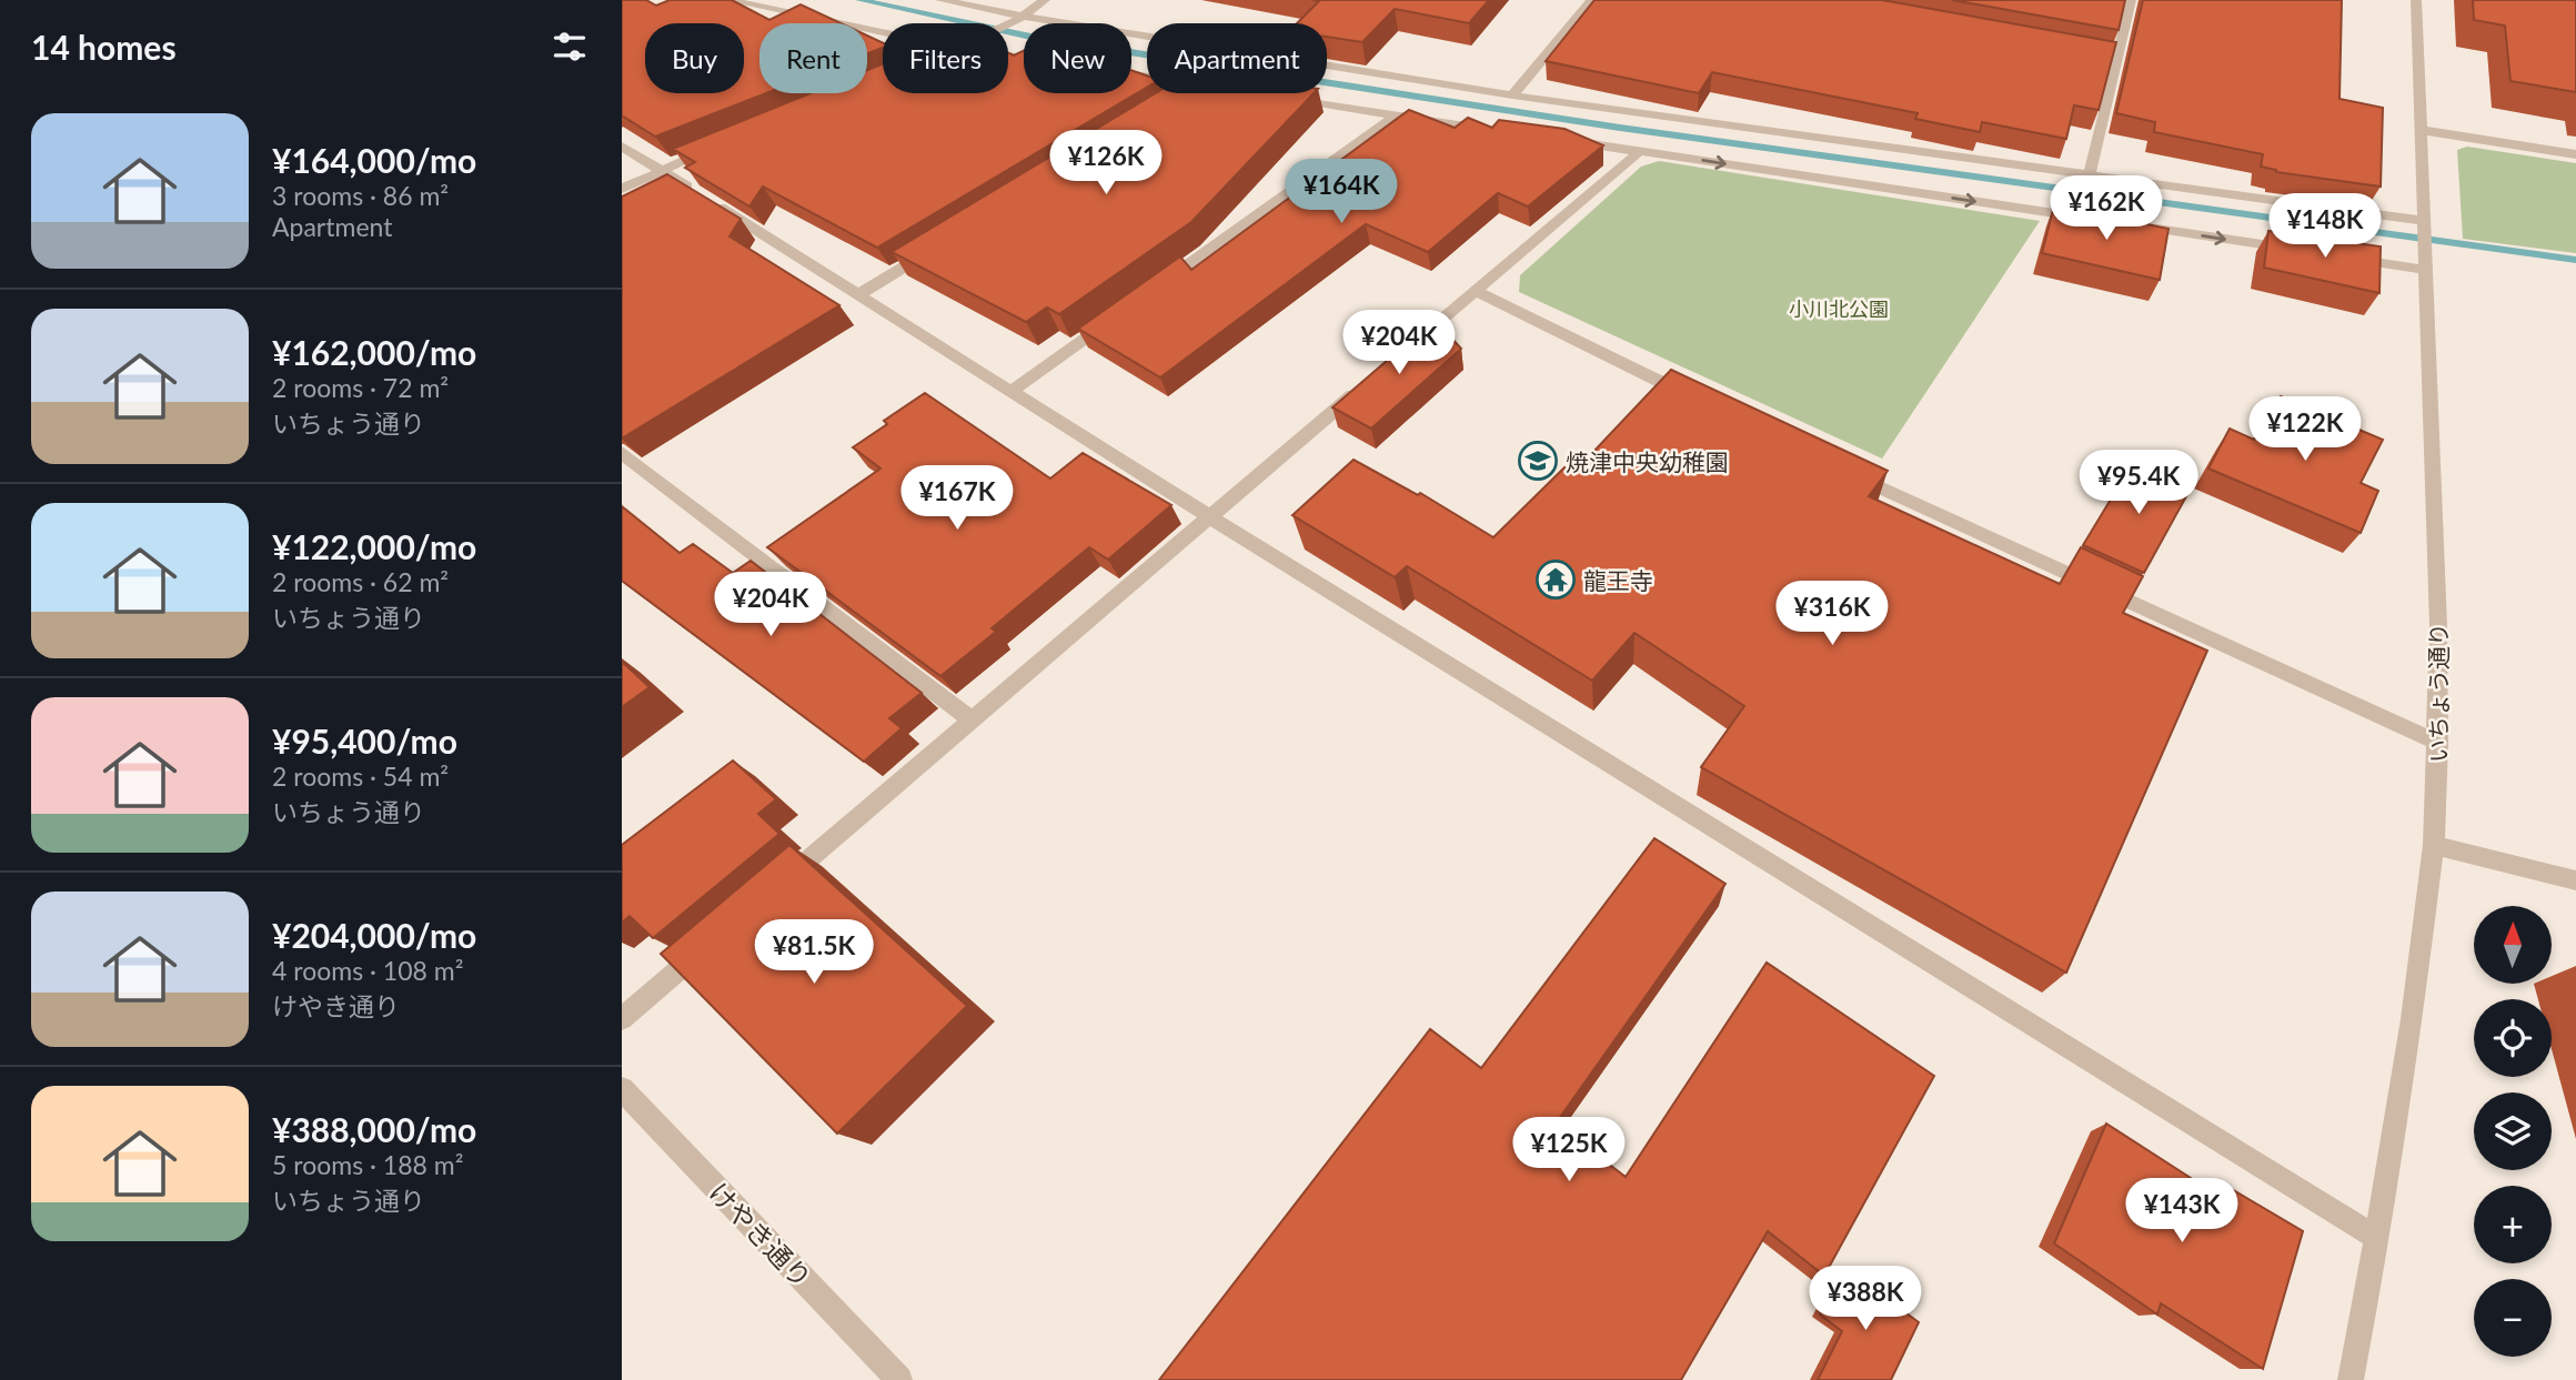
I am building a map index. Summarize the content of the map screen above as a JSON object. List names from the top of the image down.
{
  "streets": {
    "street": ["いちょう通り", "けやき通り"]
  },
  "parks": ["小川北公園"],
  "places": {
    "school or university": ["焼津中央幼稚園"],
    "temple": ["龍王寺"]
  },
  "north": "top",
  "page": {
    "heading": "14 homes",
    "chip": [
      "Buy",
      "Rent",
      "Filters",
      "New",
      "Apartment"
    ],
    "list": [
      {
        "name": "¥164,000/mo",
        "note": "3 rooms · 86 m² · Apartment"
      },
      {
        "name": "¥162,000/mo",
        "note": "2 rooms · 72 m² · いちょう通り"
      },
      {
        "name": "¥122,000/mo",
        "note": "2 rooms · 62 m² · いちょう通り"
      },
      {
        "name": "¥95,400/mo",
        "note": "2 rooms · 54 m² · いちょう通り"
      },
      {
        "name": "¥204,000/mo",
        "note": "4 rooms · 108 m² · けやき通り"
      },
      {
        "name": "¥388,000/mo",
        "note": "5 rooms · 188 m² · いちょう通り"
      }
    ],
    "price": [
      "¥126K",
      "¥164K",
      "¥162K",
      "¥148K",
      "¥204K",
      "¥122K",
      "¥95.4K",
      "¥167K",
      "¥204K",
      "¥316K",
      "¥81.5K",
      "¥125K",
      "¥143K",
      "¥388K"
    ],
    "map_buttons": ["+", "−"]
  }
}
